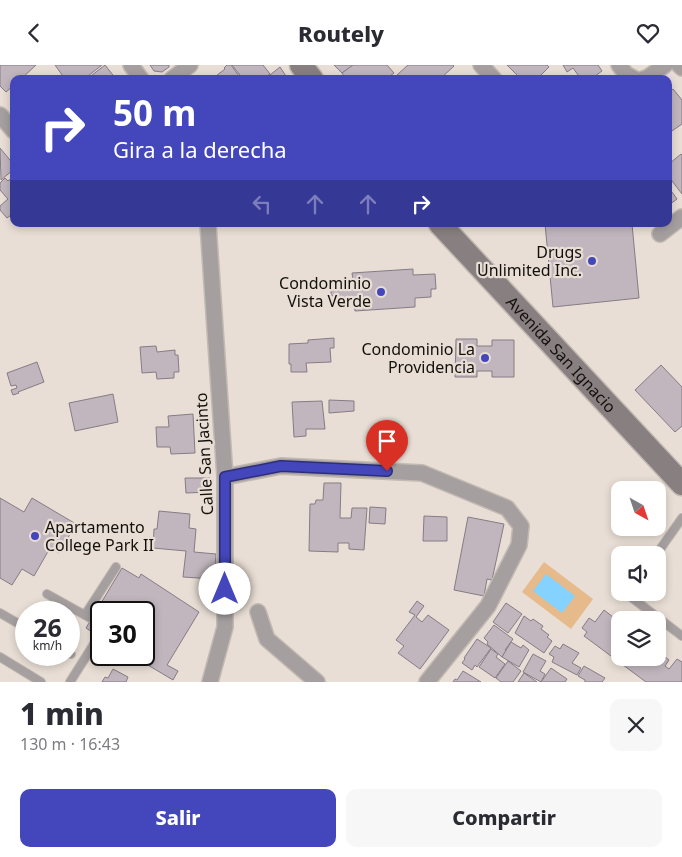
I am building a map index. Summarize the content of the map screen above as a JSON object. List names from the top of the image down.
{
  "streets": {
    "street": ["Avenida San Ignacio", "Calle San Jacinto"]
  },
  "places": [
    "Drugs Unlimited Inc.",
    "Condominio Vista Verde",
    "Condominio La Providencia",
    "Apartamento College Park II"
  ],
  "north": "bottom right",
  "page": {
    "header": "Routely",
    "turn": ["50 m", "Gira a la derecha"],
    "speed": "26 km/h",
    "limit": "30",
    "heading": ["1 min", "130 m · 16:43"],
    "buttons": ["Salir", "Compartir"]
  }
}
